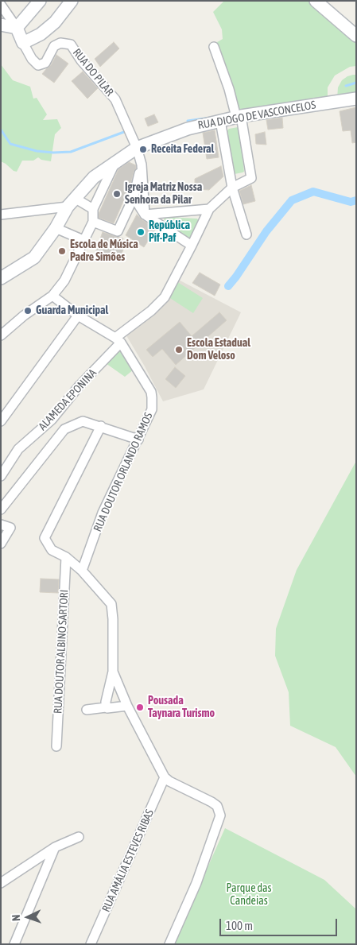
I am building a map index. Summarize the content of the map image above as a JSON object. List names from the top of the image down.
{
  "streets": {
    "street": [
      "RUA DO PILAR",
      "RUA DIOGO DE VASCONCELOS",
      "ALAMEDA EPONINA",
      "RUA DOUTOR ORLANDO RAMOS",
      "RUA DOUTOR ALBINO SARTORI",
      "RUA AMÁLIA ESTEVES RIBAS"
    ]
  },
  "crossings": [
    ["RUA DO PILAR", "RUA DIOGO DE VASCONCELOS"],
    ["ALAMEDA EPONINA", "RUA DOUTOR ORLANDO RAMOS"]
  ],
  "parks": ["Parque das Candeias"],
  "places": [
    "Receita Federal",
    "Igreja Matriz Nossa Senhora da Pilar",
    "República Pif-Paf",
    "Escola de Música Padre Simões",
    "Guarda Municipal",
    "Escola Estadual Dom Veloso",
    "Pousada Taynara Turismo"
  ],
  "scale_bar": "100 m",
  "north": "left"
}
